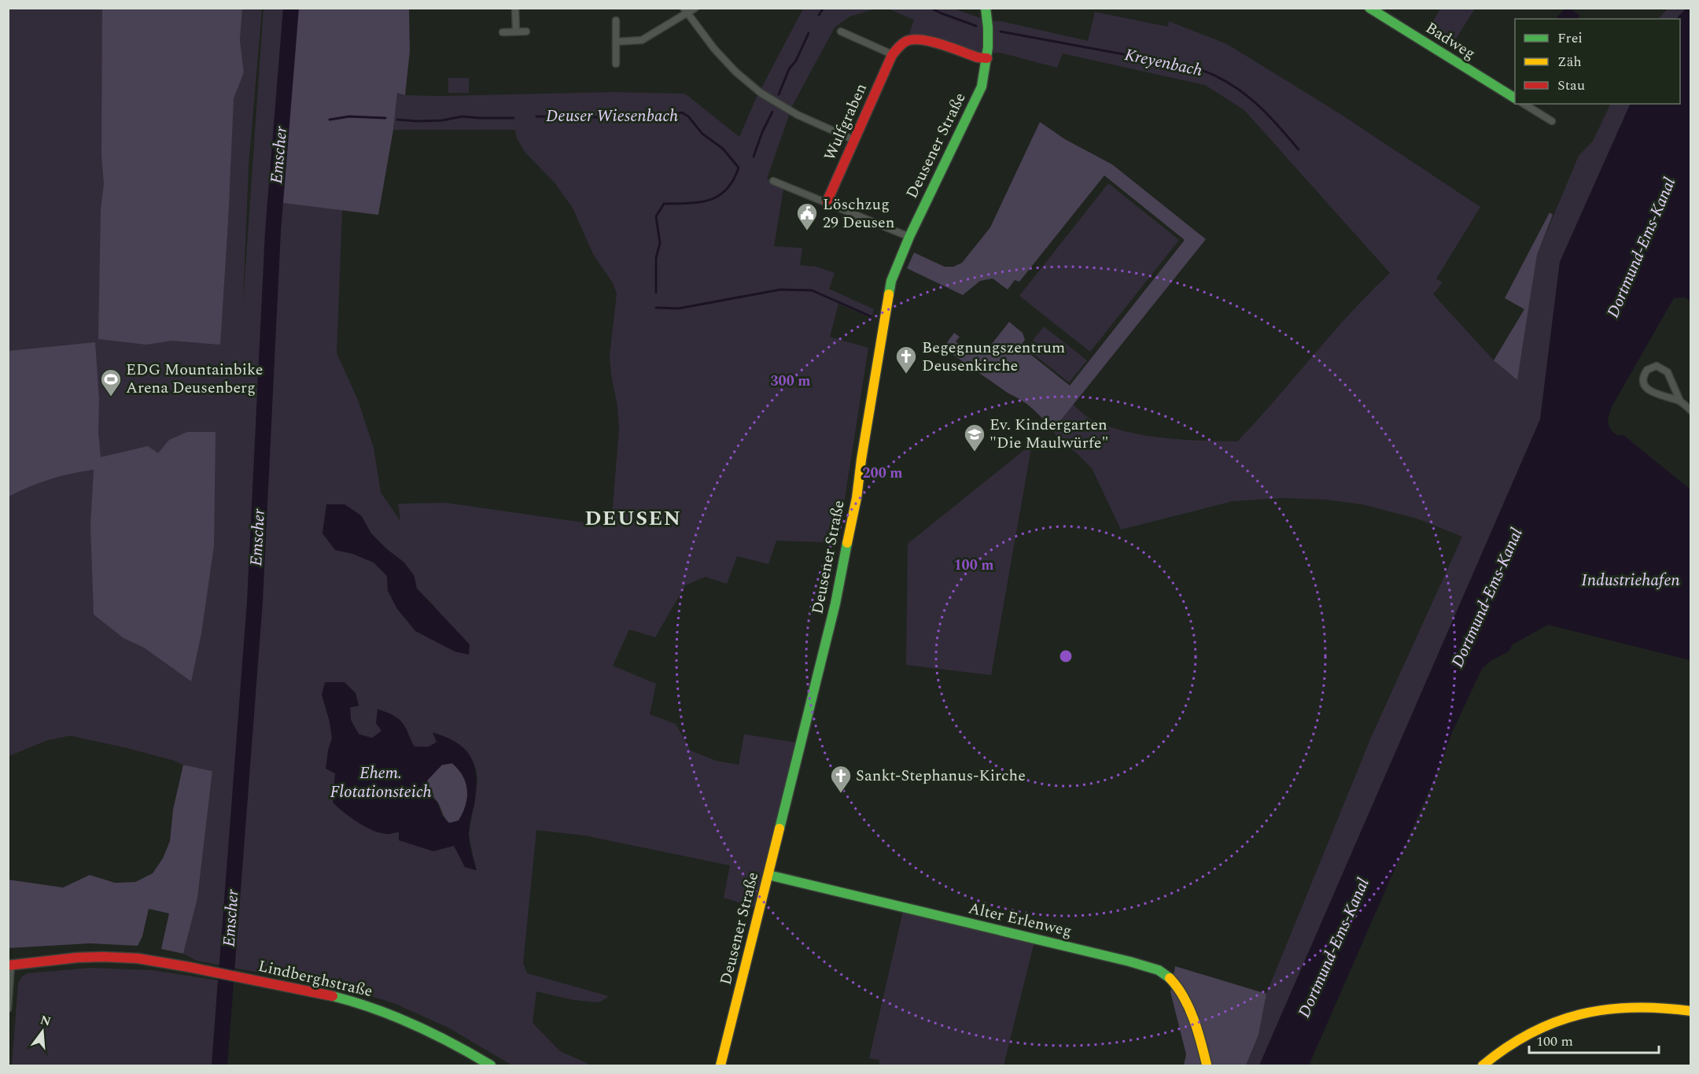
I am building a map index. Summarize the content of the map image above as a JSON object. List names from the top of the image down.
{
  "streets": {
    "street": [
      "Badweg",
      "Wulfgraben",
      "Deusener Straße",
      "Alter Erlenweg",
      "Lindberghstraße"
    ]
  },
  "crossings": [
    ["Wulfgraben", "Deusener Straße"],
    ["Deusener Straße", "Alter Erlenweg"]
  ],
  "districts": ["DEUSEN"],
  "water": [
    "Kreyenbach",
    "Deuser Wiesenbach",
    "Emscher",
    "Dortmund-Ems-Kanal",
    "Industriehafen",
    "Ehem. Flotationsteich"
  ],
  "places": {
    "public building": ["Löschzug 29 Deusen"],
    "church": ["Begegnungszentrum Deusenkirche", "Sankt-Stephanus-Kirche"],
    "sports": ["EDG Mountainbike Arena Deusenberg"],
    "school or university": ["Ev. Kindergarten \"Die Maulwürfe\""]
  },
  "legend": ["Frei", "Zäh", "Stau"],
  "scale_bar": "100 m",
  "north": "top",
  "rings": ["300 m", "200 m", "100 m"]
}
